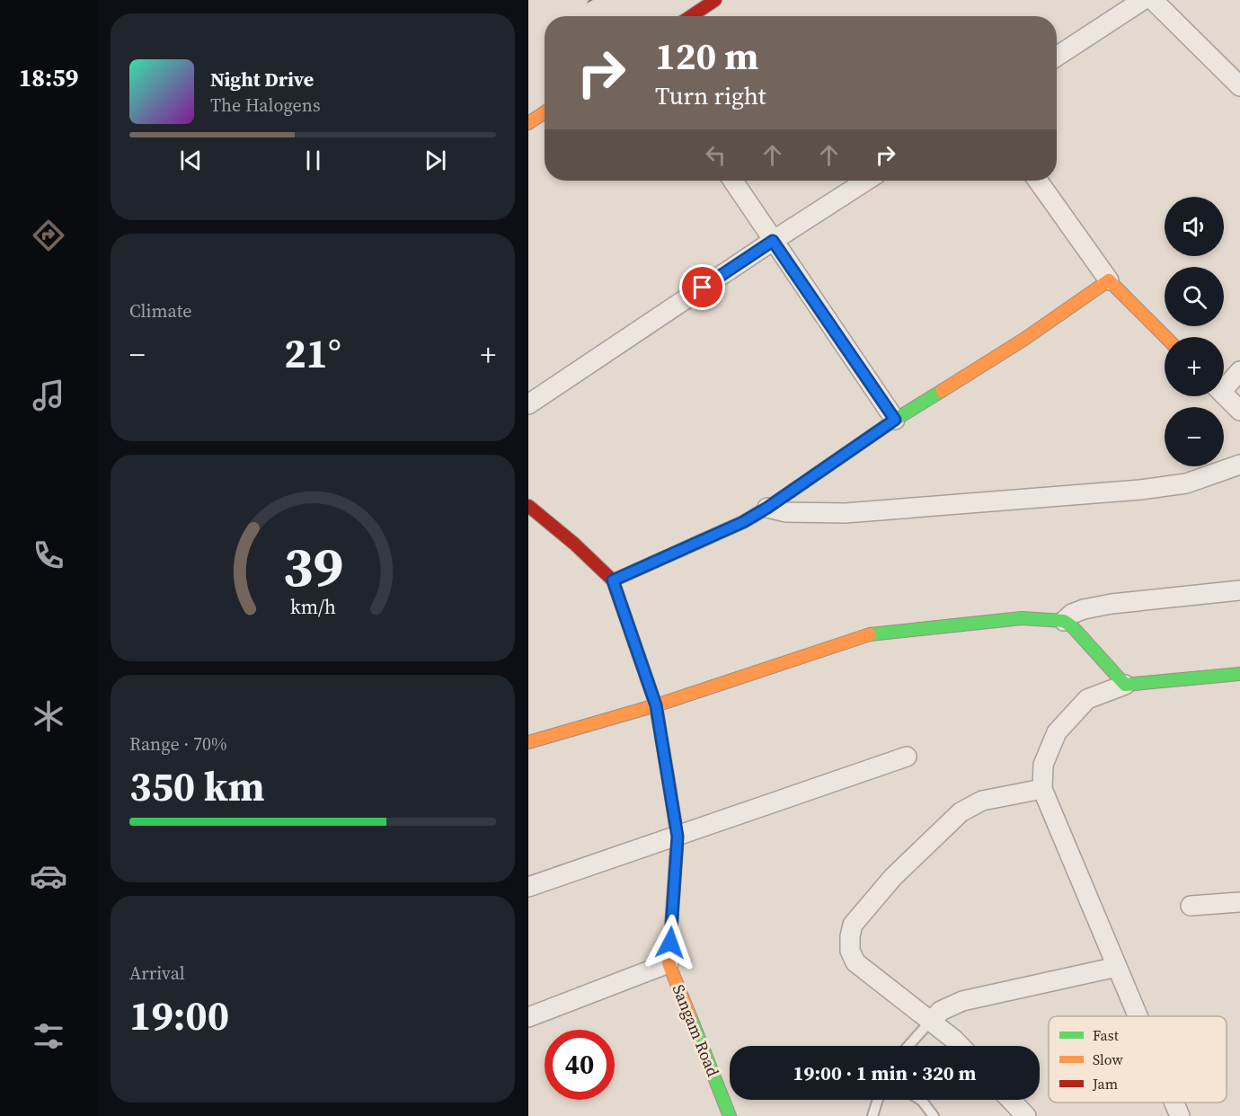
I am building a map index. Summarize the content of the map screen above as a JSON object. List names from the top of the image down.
{
  "streets": {
    "street": ["Sangam Road"]
  },
  "legend": ["Fast", "Slow", "Jam"],
  "page": {
    "tabs": "18:59",
    "turn": ["120 m", "Turn right"],
    "song": ["Night Drive", "The Halogens"],
    "map_buttons": ["+", "−"],
    "tile": [
      "Climate",
      ["Range · 70%", "350 km"],
      ["Arrival", "19:00"]
    ],
    "heat": ["−", "21°", "+"],
    "limit": "40",
    "trip": "19:00 · 1 min · 320 m",
    "gauge": ["39", "km/h"]
  }
}
